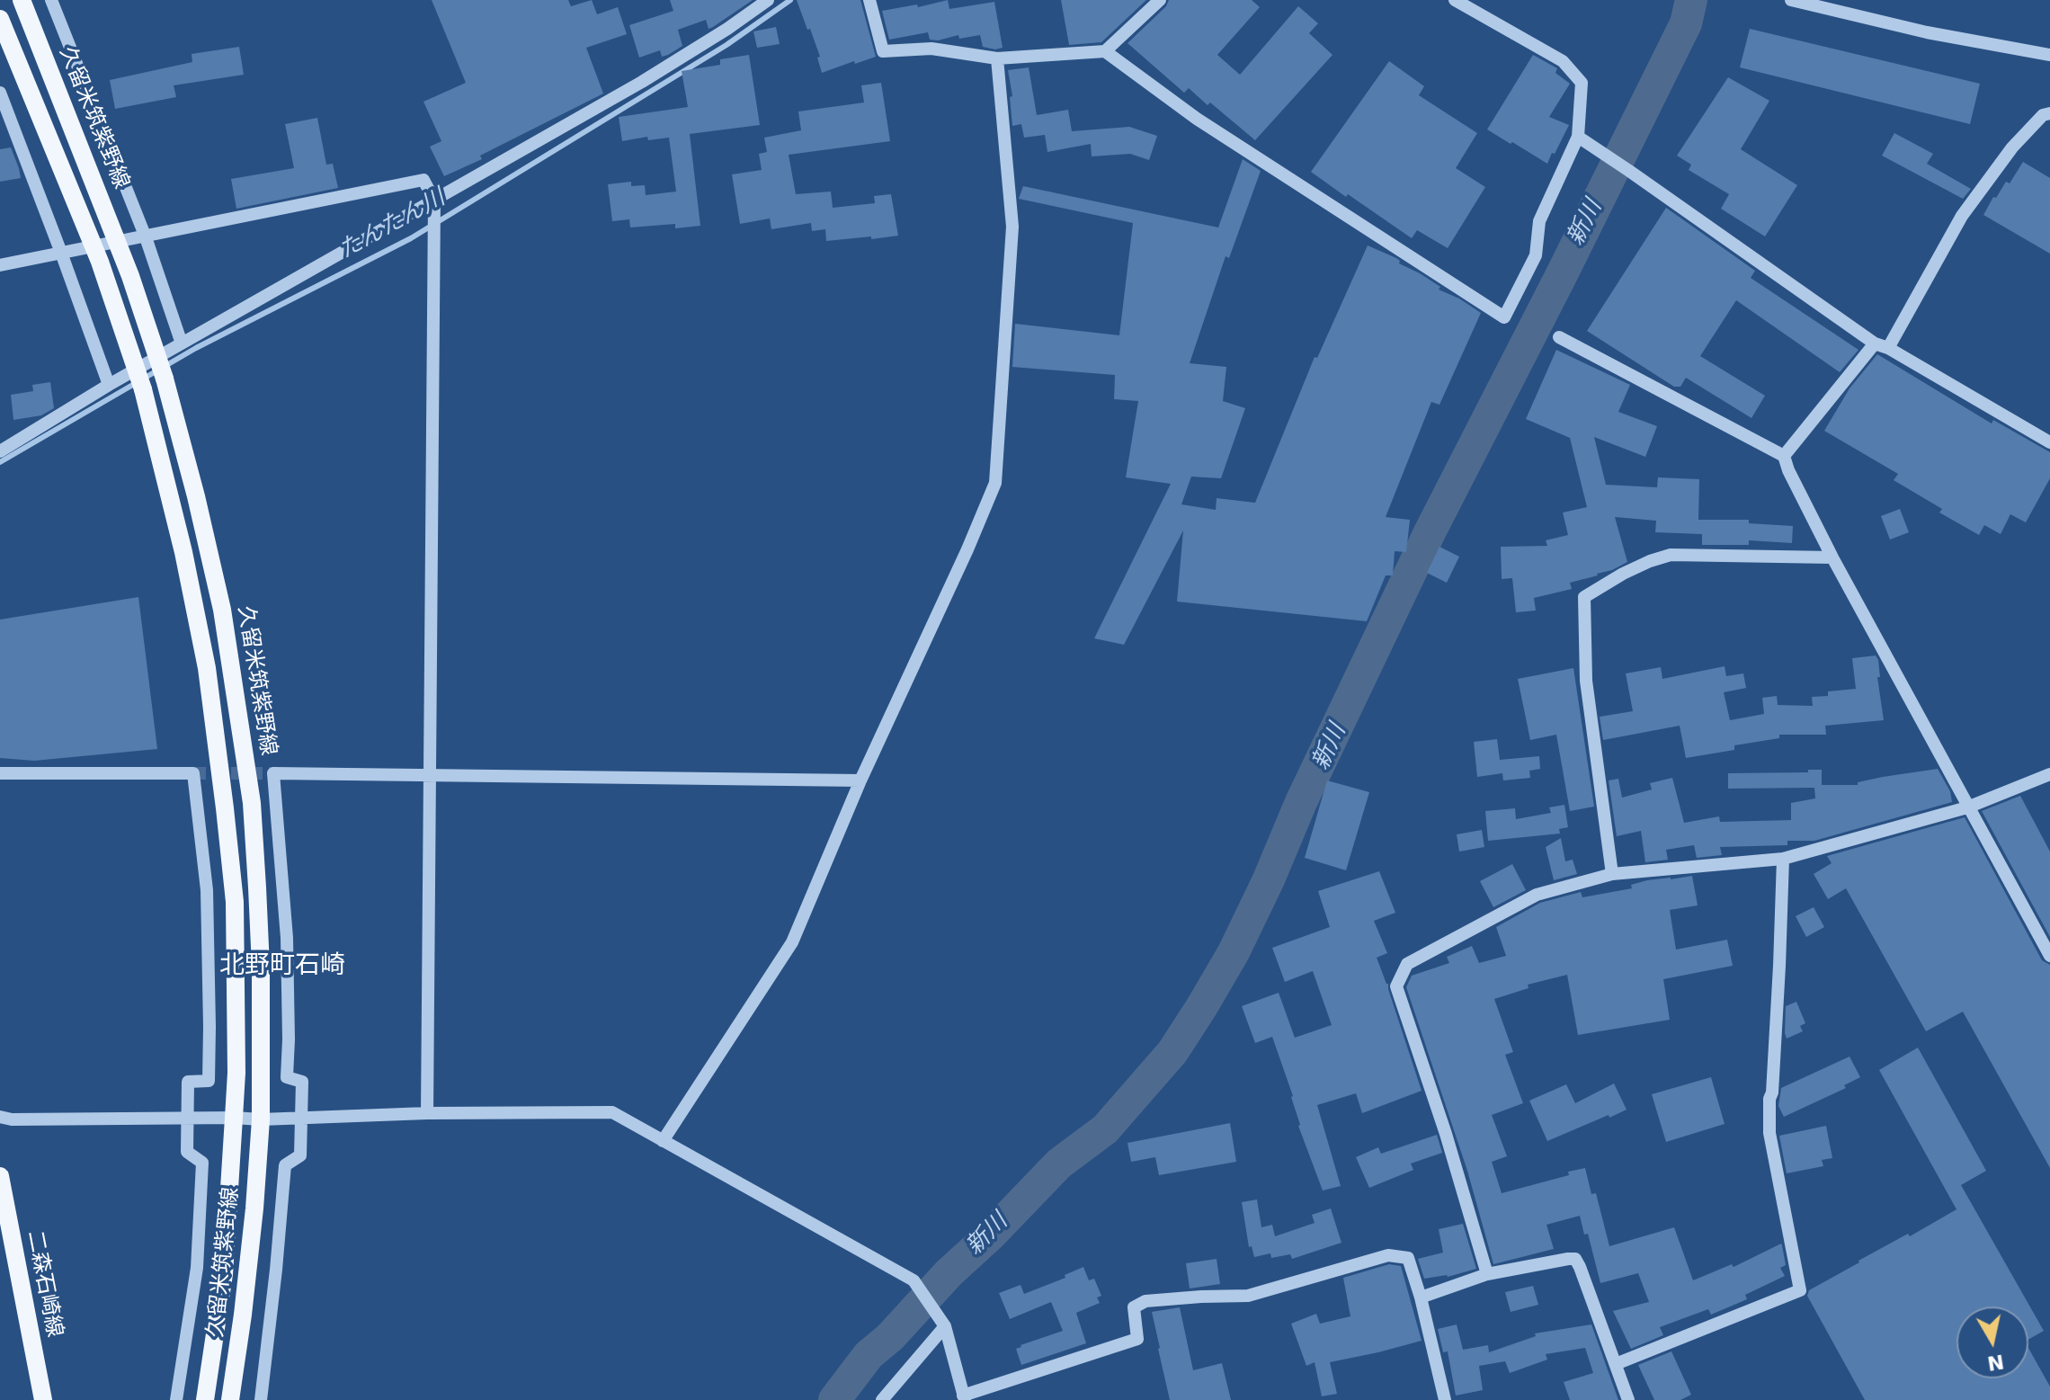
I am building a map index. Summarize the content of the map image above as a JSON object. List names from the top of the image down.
{
  "streets": {
    "main road": ["久留米筑紫野線", "二森石崎線"]
  },
  "districts": ["北野町石崎"],
  "water": ["新川", "たんたん川"],
  "north": "bottom"
}
